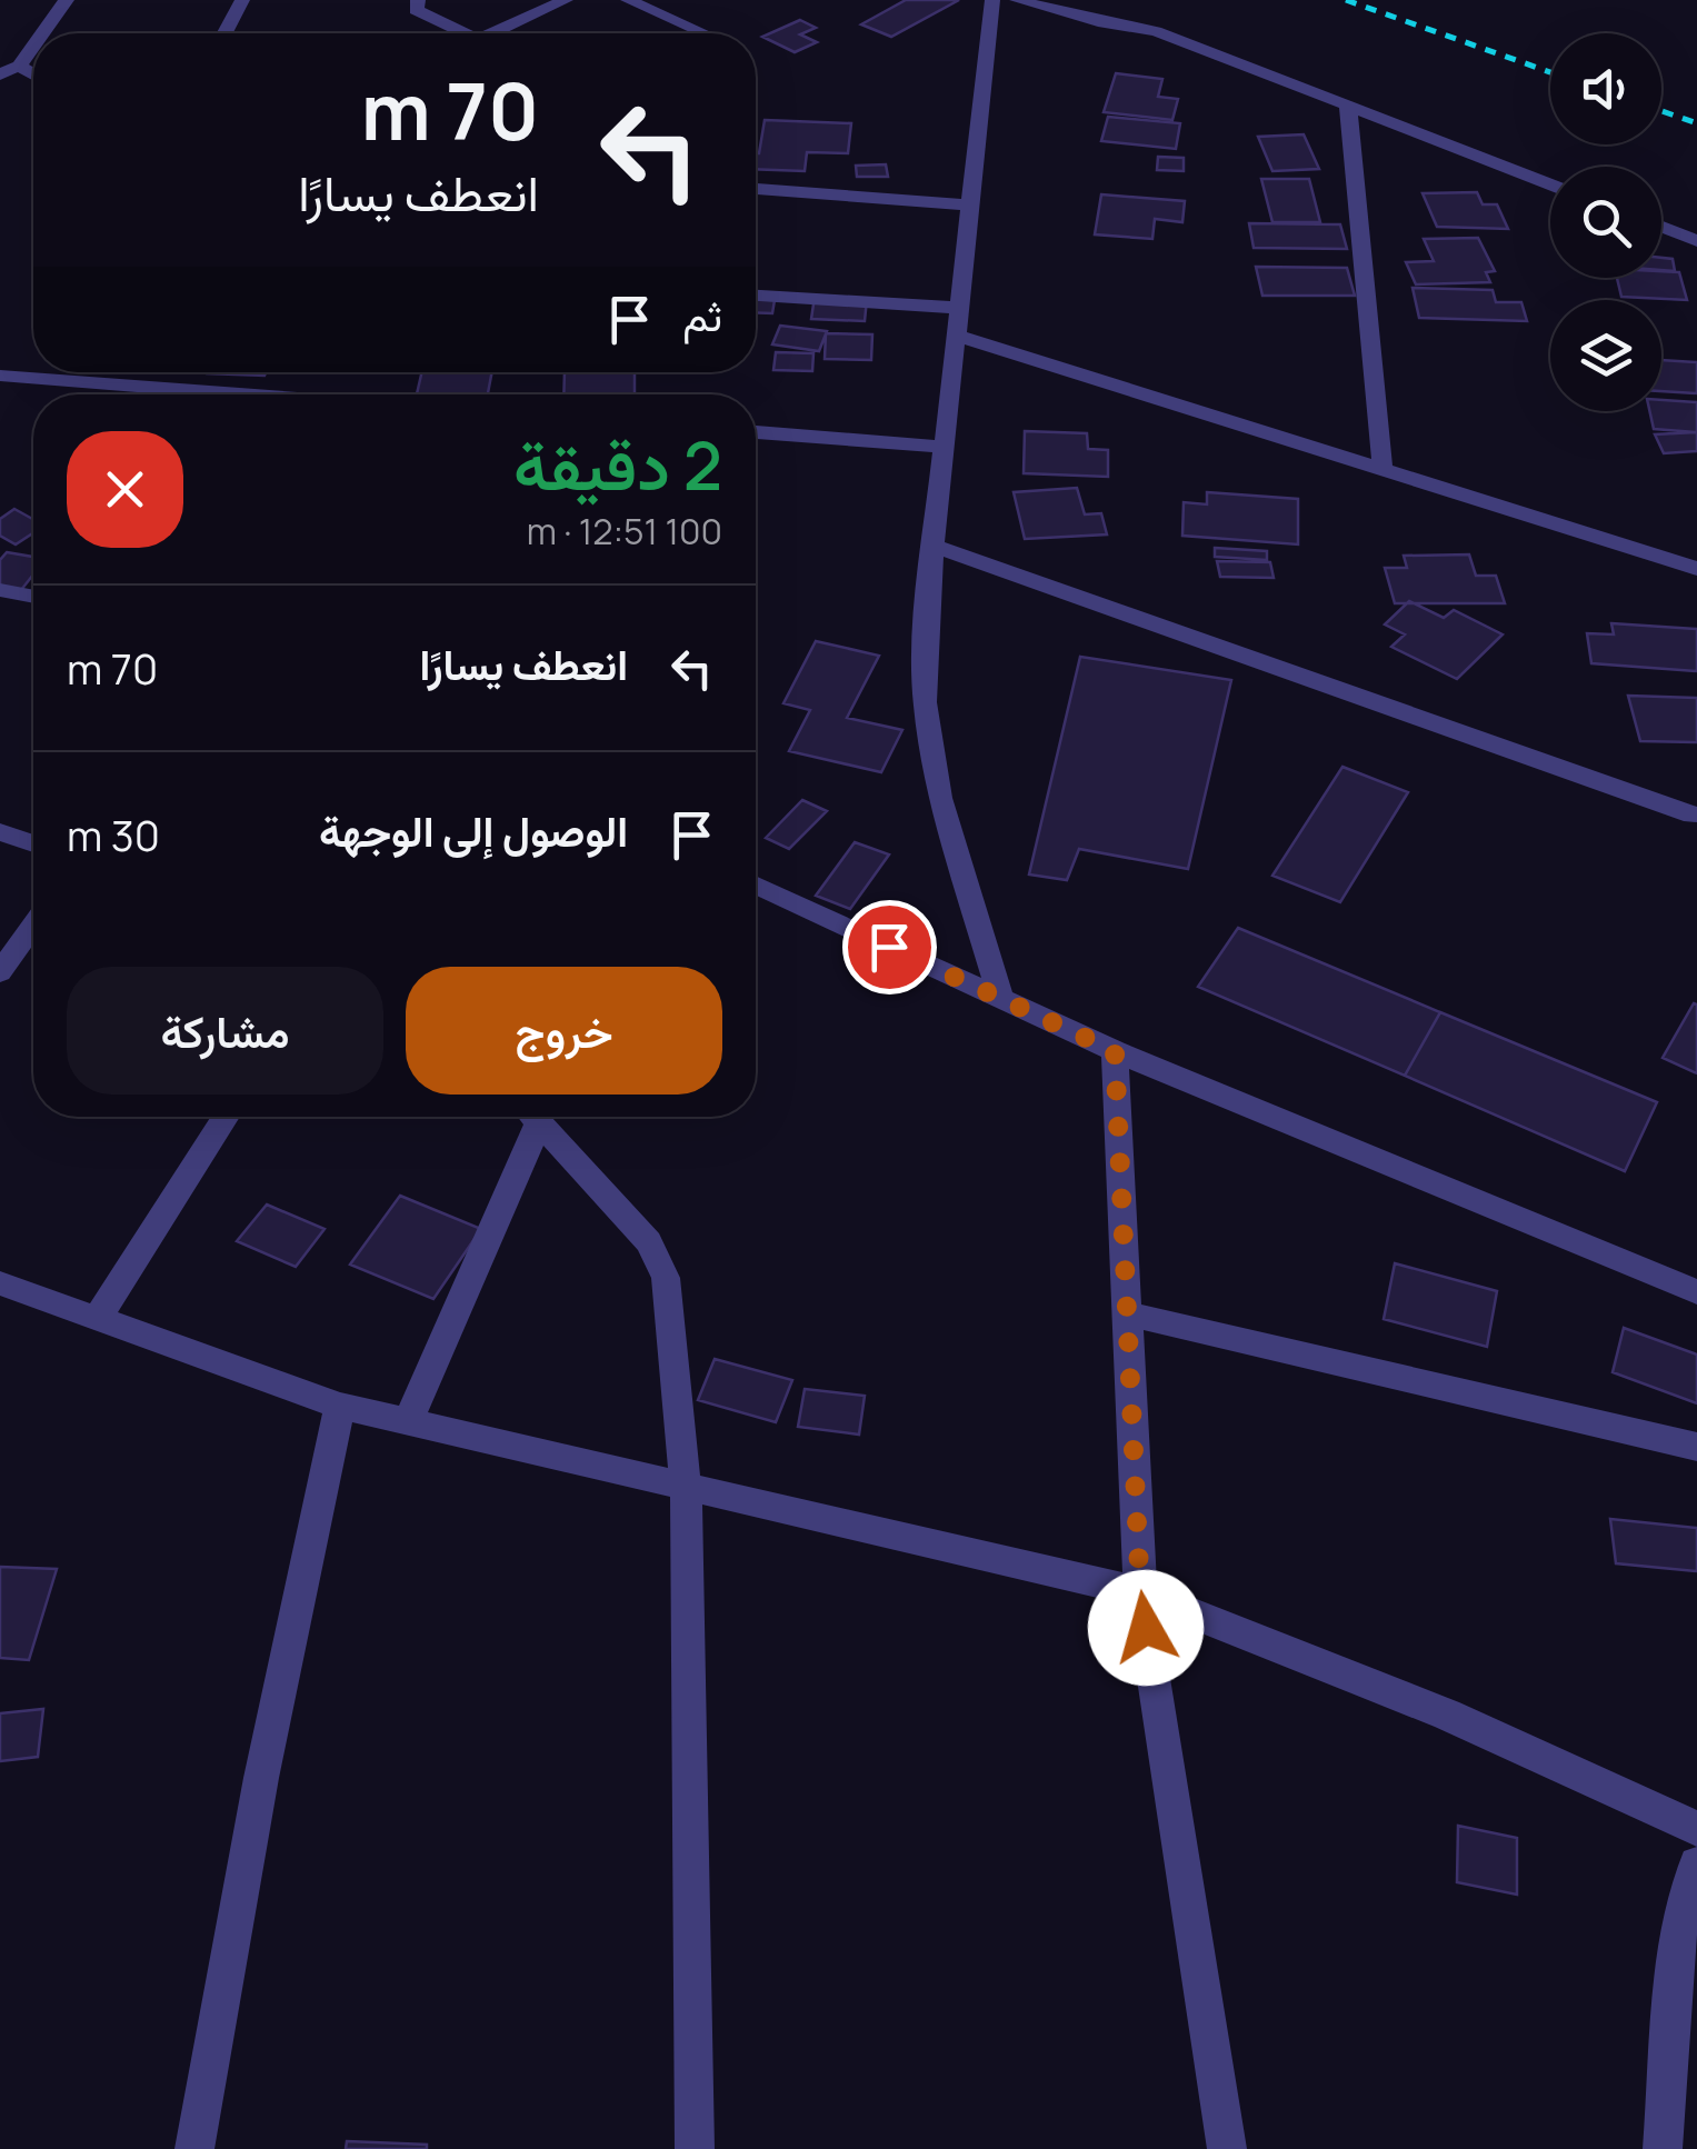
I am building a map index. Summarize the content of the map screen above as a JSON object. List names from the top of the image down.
{
  "page": {
    "turn": ["70 m", "انعطف يسارًا"],
    "then": "ثم",
    "heading": ["2 دقيقة", "100 m · 12:51"],
    "list": [
      {
        "name": "انعطف يسارًا",
        "value": "70 m"
      },
      {
        "name": "الوصول إلى الوجهة",
        "value": "30 m"
      }
    ],
    "buttons": ["خروج", "مشاركة"]
  }
}
